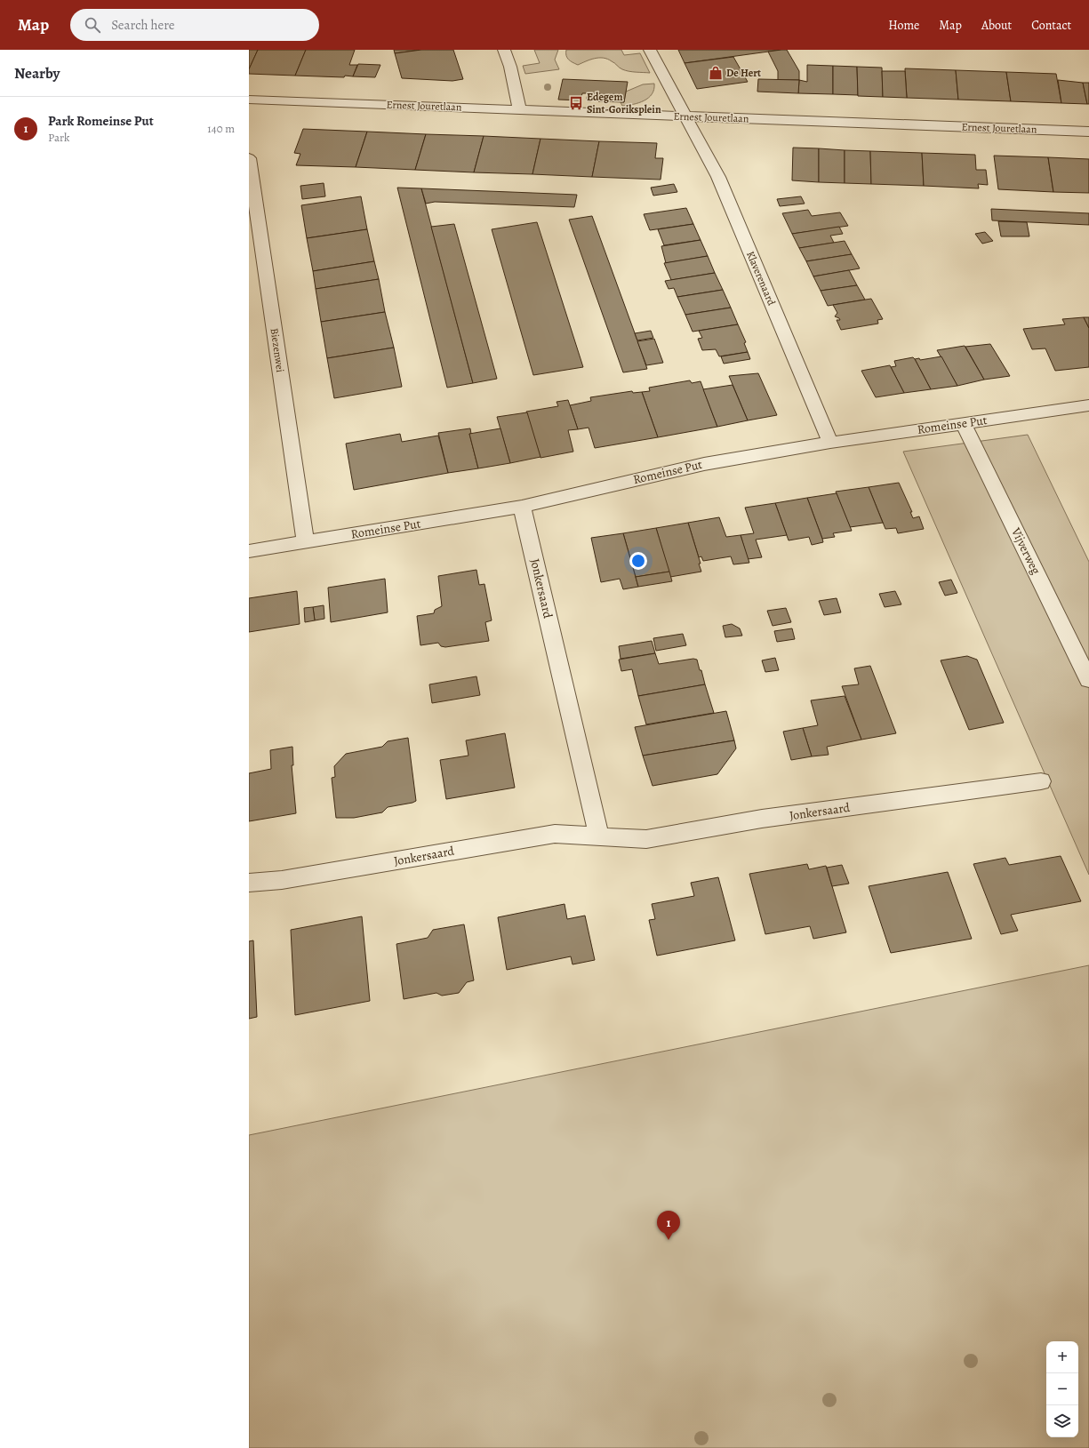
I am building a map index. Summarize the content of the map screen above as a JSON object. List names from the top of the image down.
{
  "streets": {
    "street": [
      "Ernest Jouretlaan",
      "Klaverenaard",
      "Biezenwei",
      "Romeinse Put",
      "Vijverweg",
      "Jonkersaard"
    ]
  },
  "crossings": [
    ["Ernest Jouretlaan", "Klaverenaard"],
    ["Klaverenaard", "Romeinse Put"],
    ["Biezenwei", "Romeinse Put"],
    ["Romeinse Put", "Vijverweg"],
    ["Romeinse Put", "Jonkersaard"]
  ],
  "places": {
    "shop": ["De Hert"],
    "bus stop": ["Edegem Sint-Goriksplein"]
  },
  "page": {
    "header": "Map",
    "search": "Search here",
    "nav": [
      "Home",
      "Map",
      "About",
      "Contact"
    ],
    "heading": "Nearby",
    "list": [
      {
        "mark": "1",
        "name": "Park Romeinse Put",
        "note": "Park",
        "value": "140 m"
      }
    ],
    "pins": "1",
    "map_buttons": ["+", "−"]
  }
}
